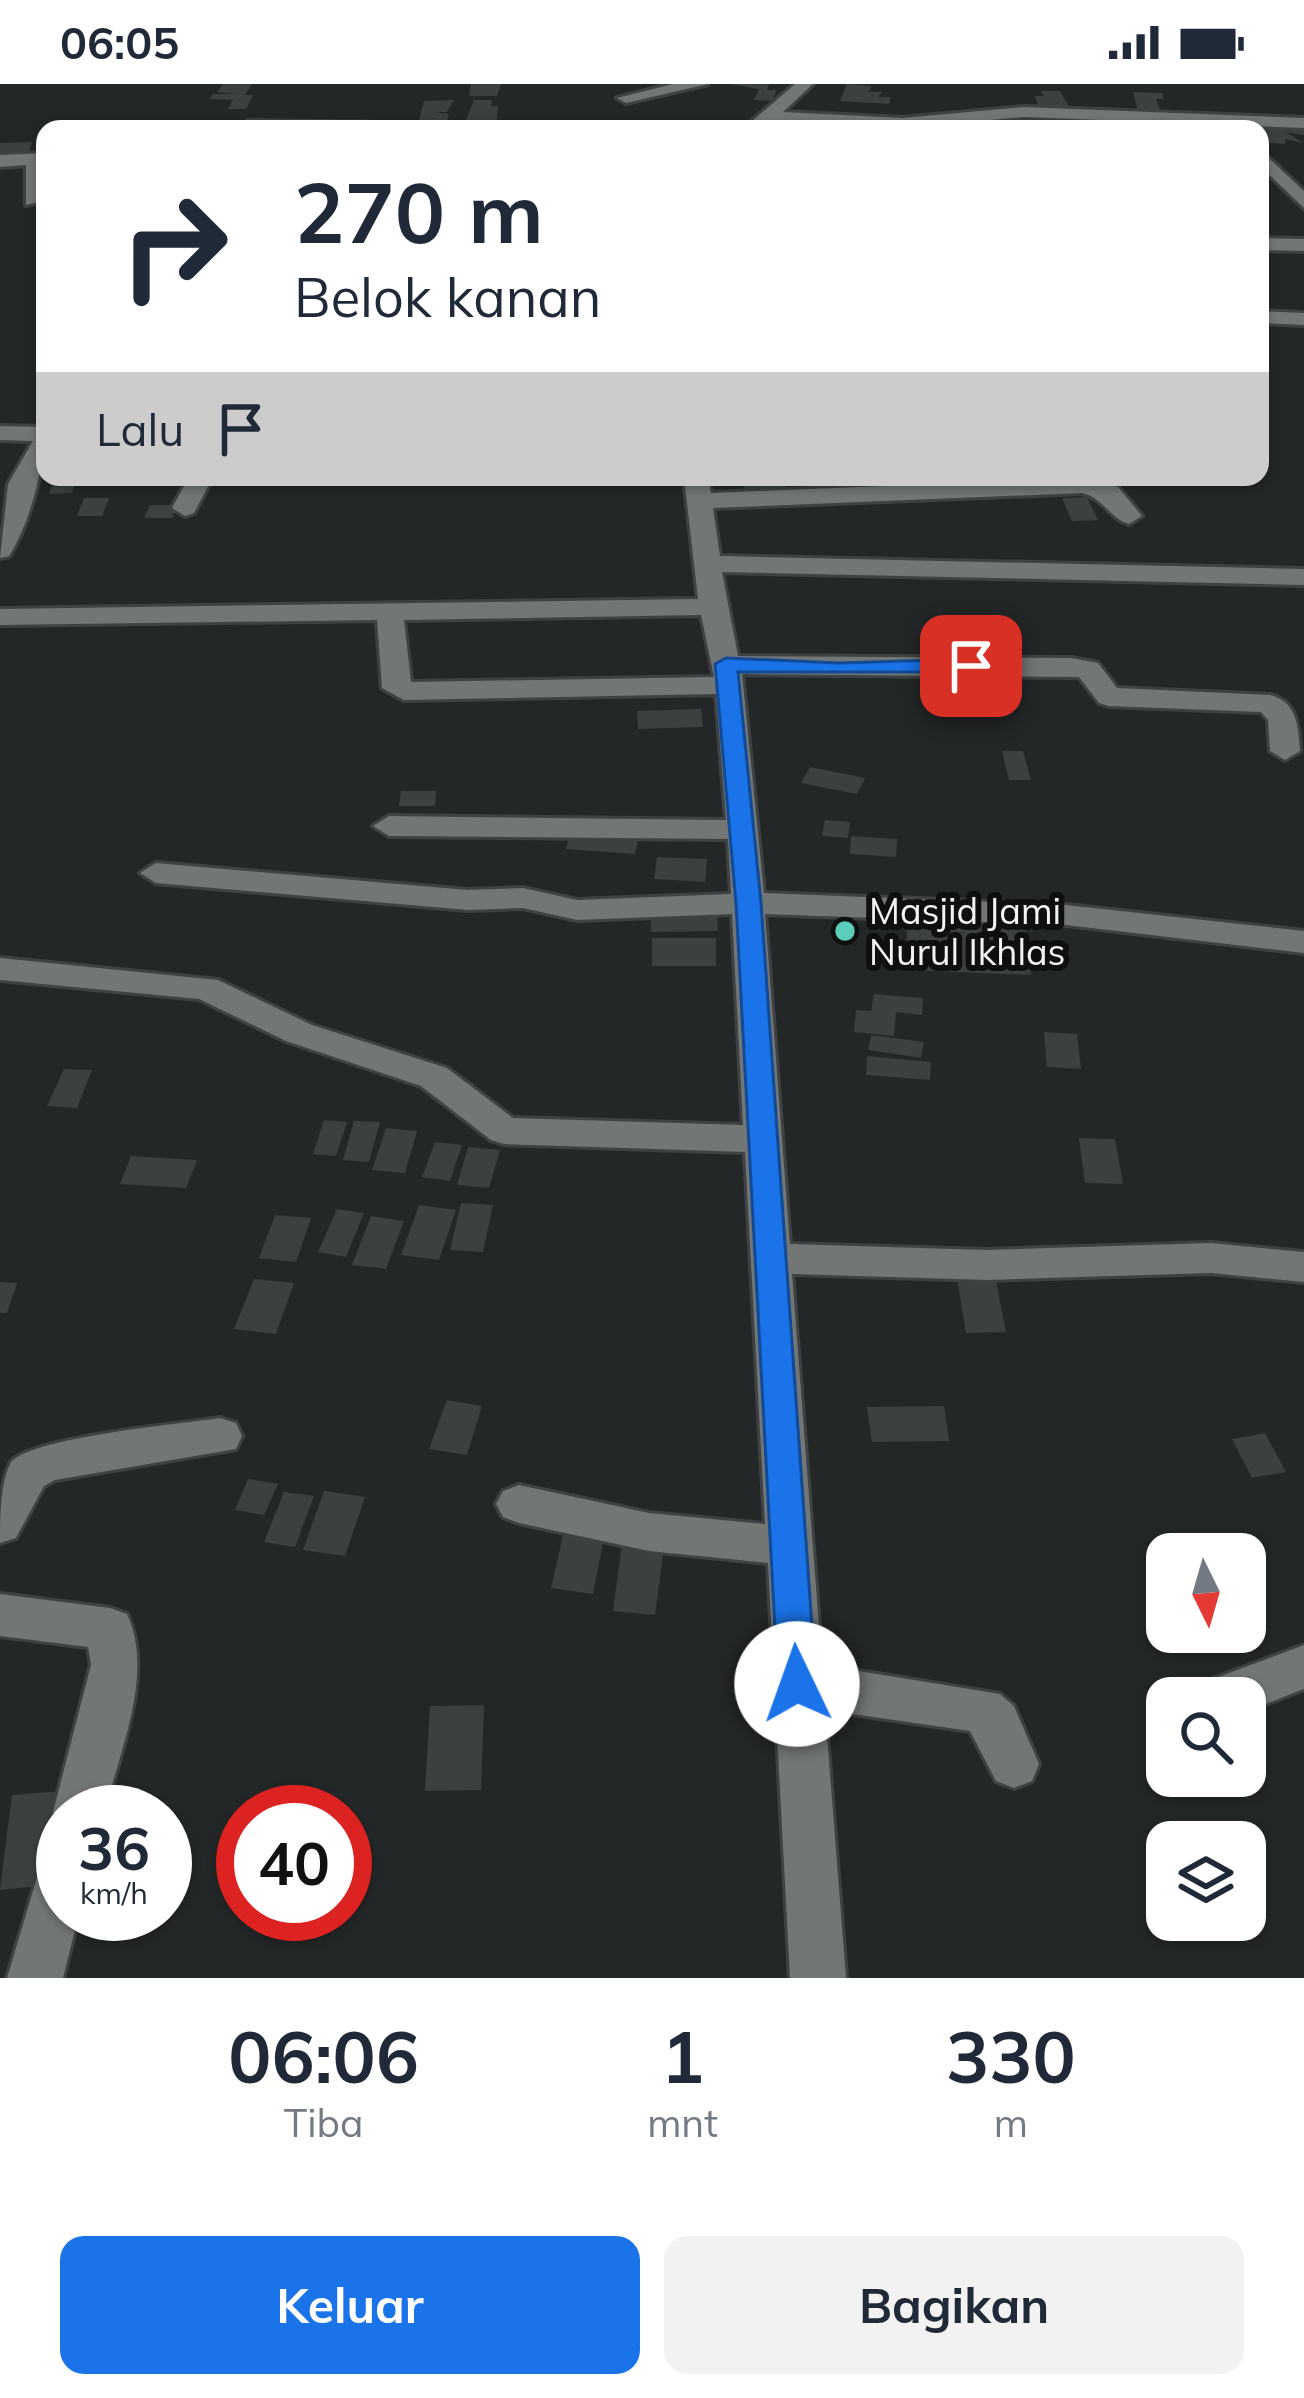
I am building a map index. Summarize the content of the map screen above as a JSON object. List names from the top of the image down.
{
  "places": ["Masjid Jami Nurul Ikhlas"],
  "north": "bottom",
  "page": {
    "status": "06:05",
    "turn": ["270 m", "Belok kanan"],
    "then": "Lalu",
    "speed": "36 km/h",
    "limit": "40",
    "eta": [
      "06:06",
      "Tiba",
      "1",
      "mnt",
      "330",
      "m"
    ],
    "buttons": ["Keluar", "Bagikan"]
  }
}
